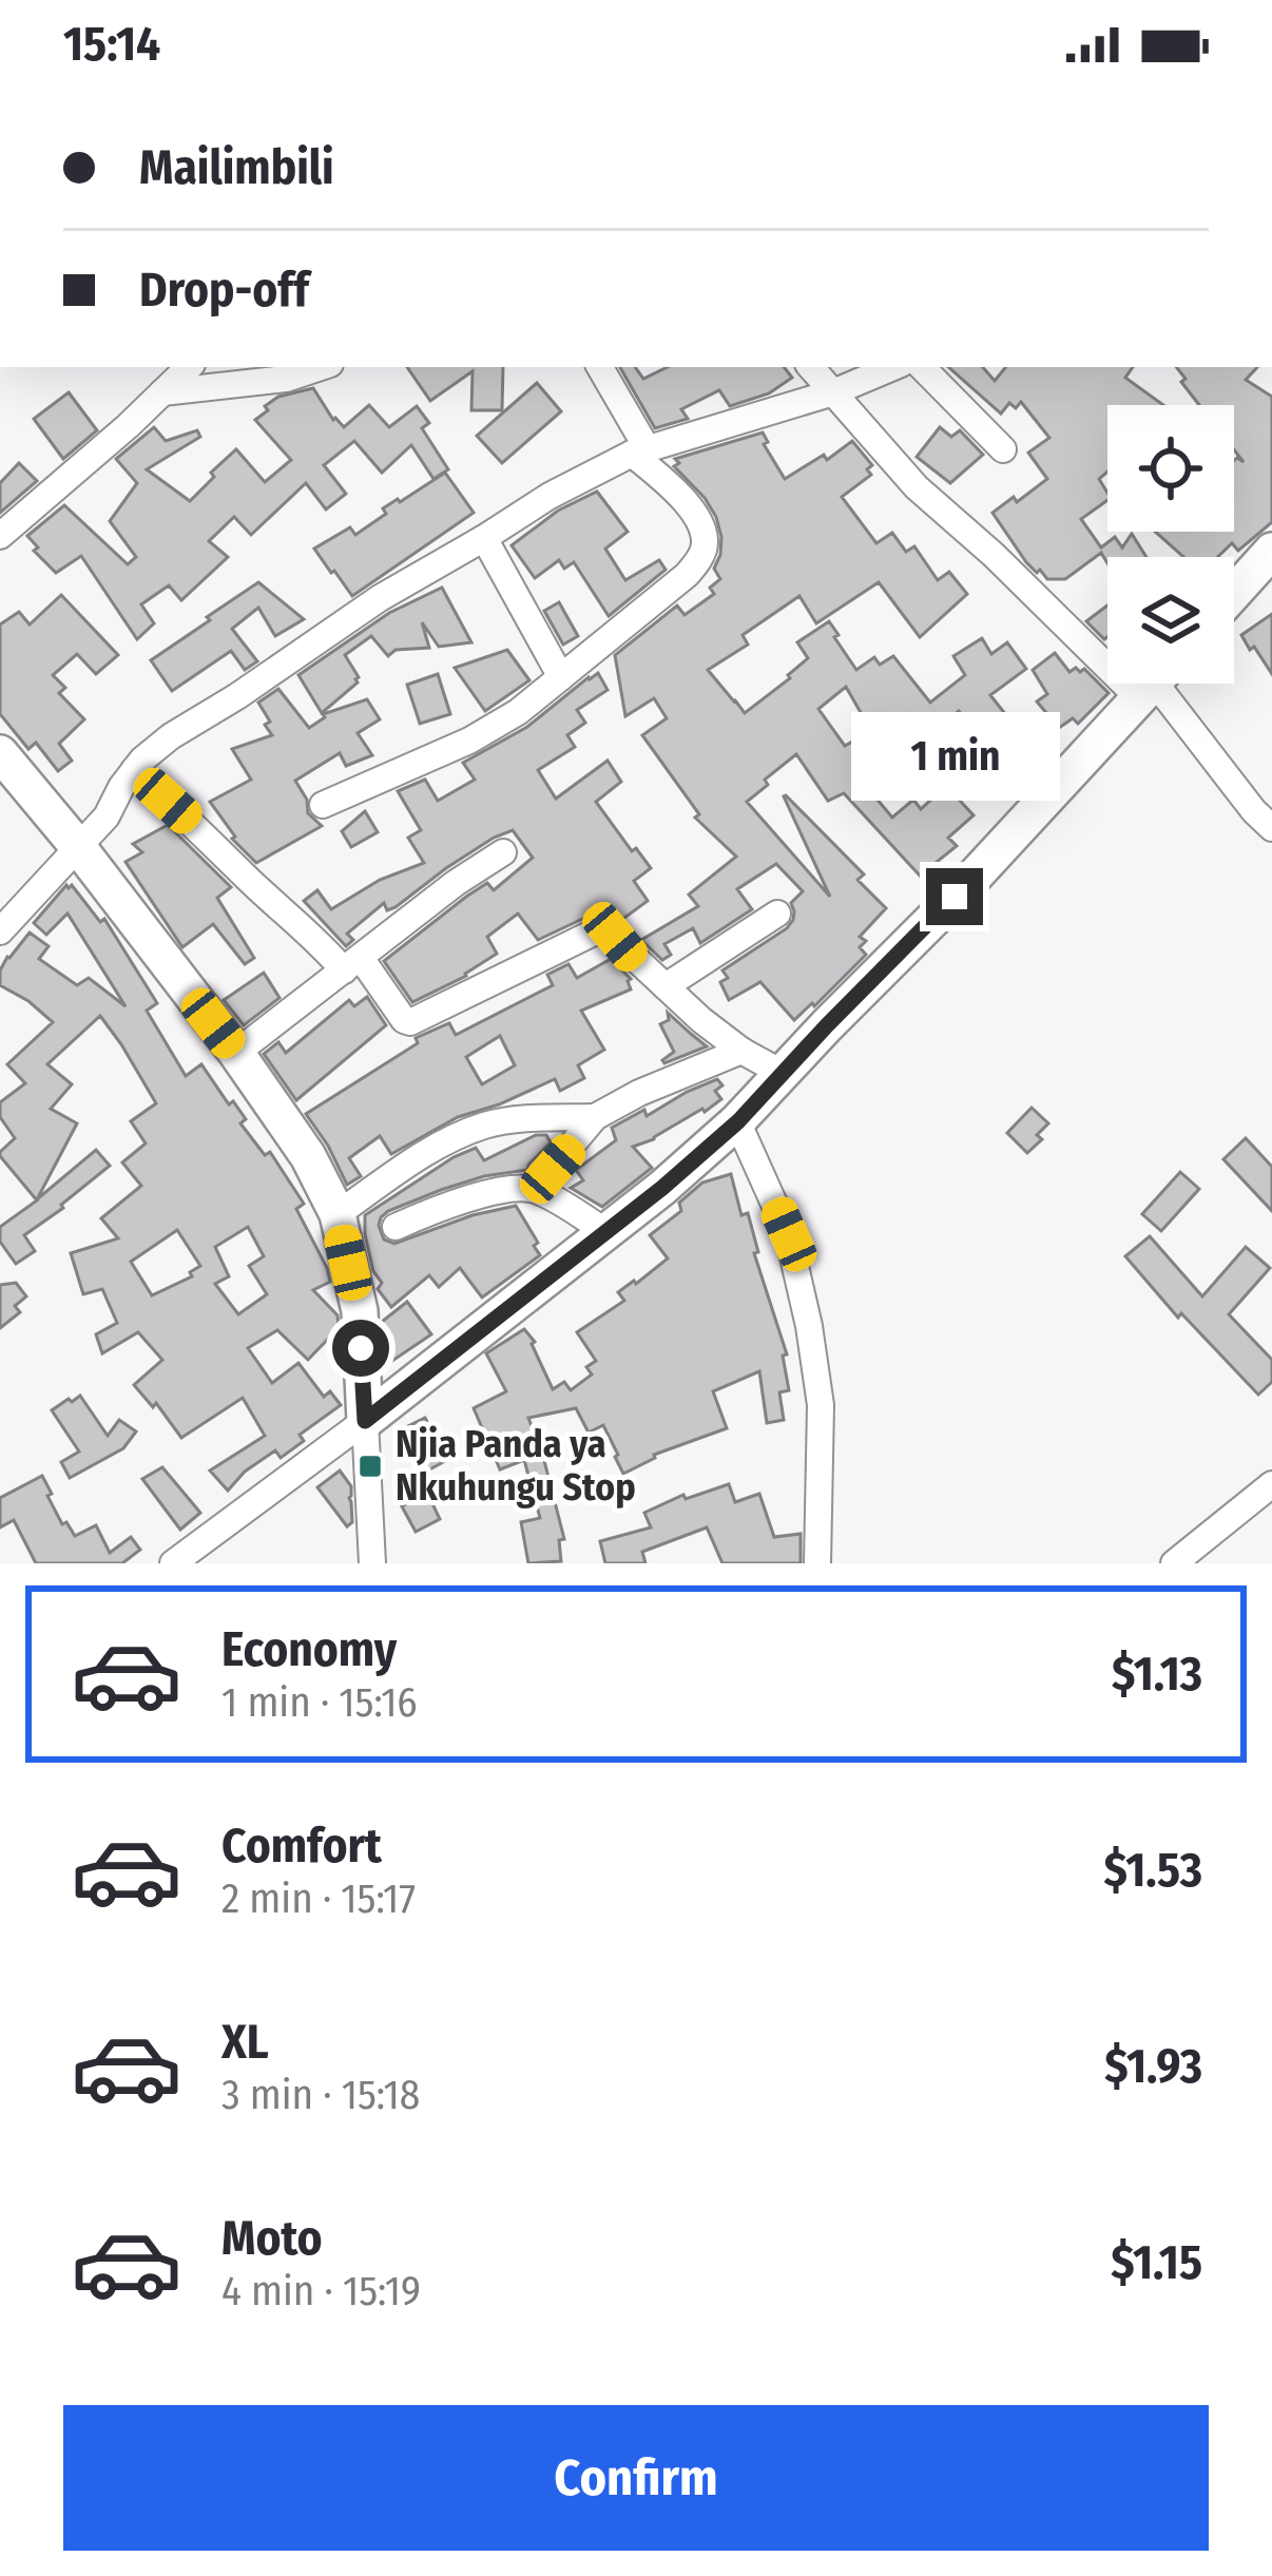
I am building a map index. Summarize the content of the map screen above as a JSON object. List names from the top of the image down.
{
  "places": {
    "transit": ["Njia Panda ya Nkuhungu Stop"]
  },
  "page": {
    "status": "15:14",
    "banner": ["Mailimbili", "Drop-off"],
    "bubble": "1 min",
    "list": [
      {
        "name": "Economy",
        "note": "1 min · 15:16",
        "value": "$1.13"
      },
      {
        "name": "Comfort",
        "note": "2 min · 15:17",
        "value": "$1.53"
      },
      {
        "name": "XL",
        "note": "3 min · 15:18",
        "value": "$1.93"
      },
      {
        "name": "Moto",
        "note": "4 min · 15:19",
        "value": "$1.15"
      }
    ],
    "buttons": "Confirm"
  }
}
